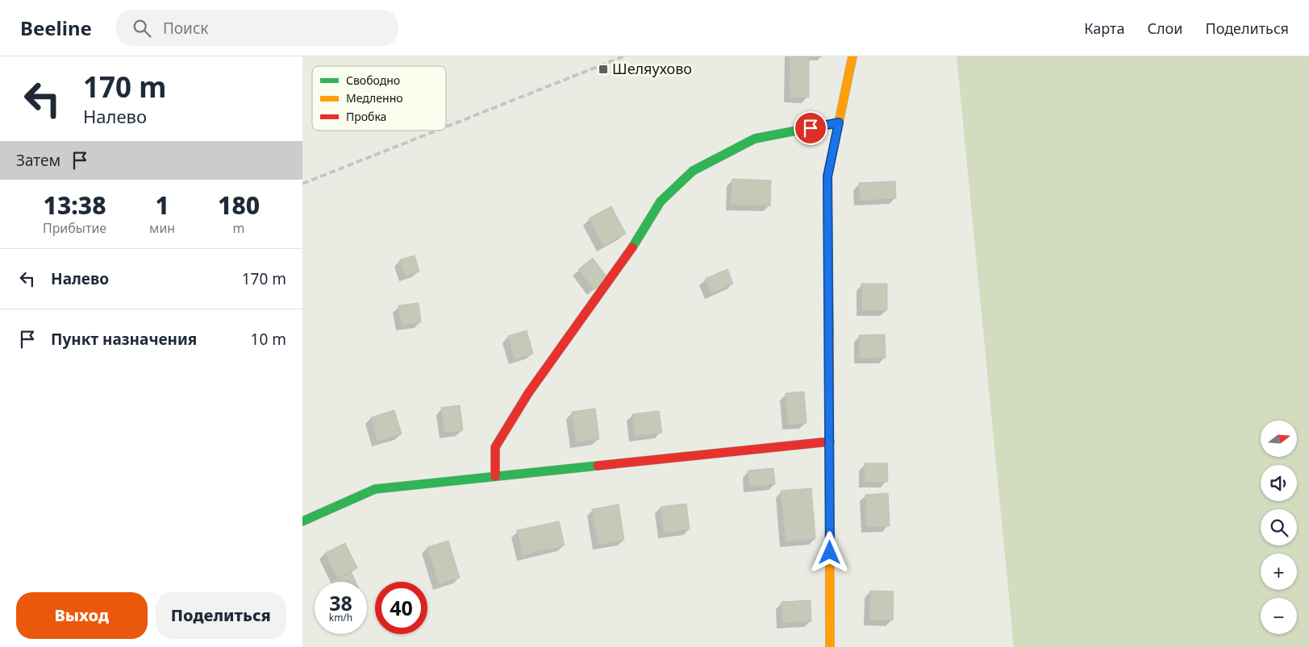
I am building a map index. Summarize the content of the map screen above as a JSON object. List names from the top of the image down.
{
  "places": {
    "transit": ["Шеляухово"]
  },
  "legend": ["Свободно", "Медленно", "Пробка"],
  "north": "right",
  "page": {
    "header": "Beeline",
    "search": "Поиск",
    "nav": ["Карта", "Слои", "Поделиться"],
    "turn": ["170 m", "Налево"],
    "then": "Затем",
    "eta": [
      "13:38",
      "Прибытие",
      "1",
      "мин",
      "180",
      "m"
    ],
    "list": [
      {
        "name": "Налево",
        "value": "170 m"
      },
      {
        "name": "Пункт назначения",
        "value": "10 m"
      }
    ],
    "map_buttons": ["+", "−"],
    "speed": "38 km/h",
    "limit": "40",
    "buttons": ["Выход", "Поделиться"]
  }
}
